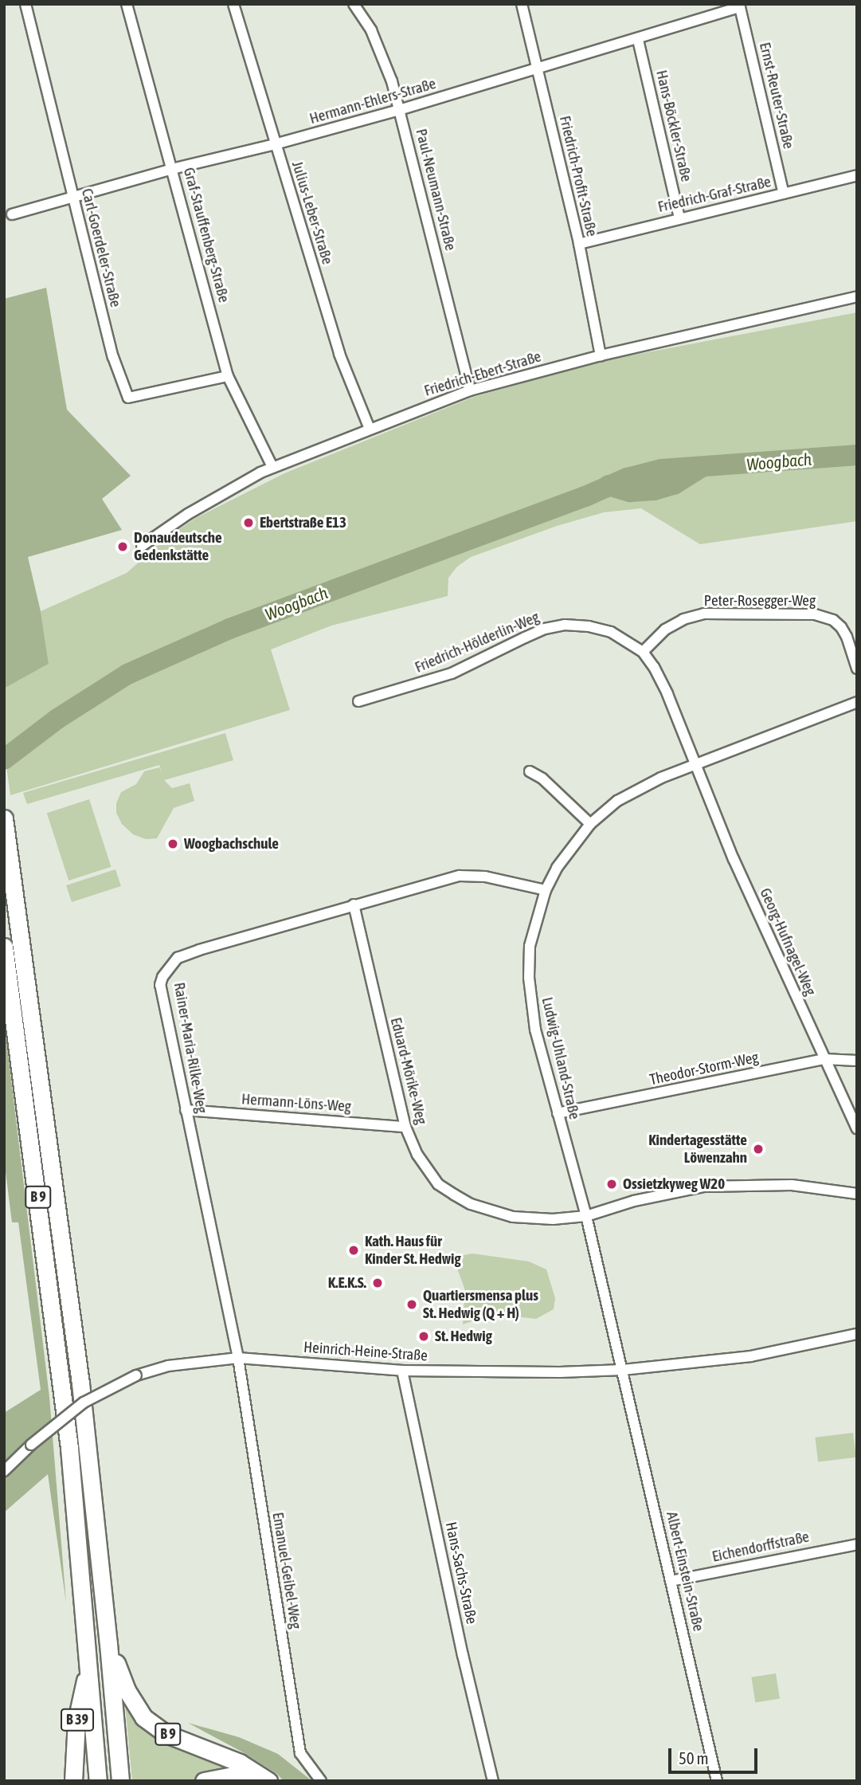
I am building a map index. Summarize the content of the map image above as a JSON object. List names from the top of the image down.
{
  "streets": {
    "highway": ["B 9", "B 39"],
    "street": [
      "Ernst-Reuter-Straße",
      "Hermann-Ehlers-Straße",
      "Hans-Böckler-Straße",
      "Friedrich-Profit-Straße",
      "Paul-Neumann-Straße",
      "Friedrich-Graf-Straße",
      "Julius-Leber-Straße",
      "Graf-Stauffenberg-Straße",
      "Carl-Goerdeler-Straße",
      "Friedrich-Ebert-Straße",
      "Peter-Rosegger-Weg",
      "Friedrich-Hölderlin-Weg",
      "Georg-Hufnagel-Weg",
      "Rainer-Maria-Rilke-Weg",
      "Ludwig-Uhland-Straße",
      "Theodor-Storm-Weg",
      "Eduard-Mörike-Weg",
      "Hermann-Löns-Weg",
      "Heinrich-Heine-Straße",
      "Eichendorffstraße",
      "Emanuel-Geibel-Weg",
      "Albert-Einstein-Straße",
      "Hans-Sachs-Straße"
    ]
  },
  "crossings": [
    ["Ernst-Reuter-Straße", "Hermann-Ehlers-Straße"],
    ["Ernst-Reuter-Straße", "Friedrich-Graf-Straße"],
    ["Hermann-Ehlers-Straße", "Hans-Böckler-Straße"],
    ["Hermann-Ehlers-Straße", "Friedrich-Profit-Straße"],
    ["Hermann-Ehlers-Straße", "Paul-Neumann-Straße"],
    ["Hermann-Ehlers-Straße", "Julius-Leber-Straße"],
    ["Hermann-Ehlers-Straße", "Graf-Stauffenberg-Straße"],
    ["Hermann-Ehlers-Straße", "Carl-Goerdeler-Straße"],
    ["Hans-Böckler-Straße", "Friedrich-Graf-Straße"],
    ["Friedrich-Profit-Straße", "Friedrich-Graf-Straße"],
    ["Friedrich-Profit-Straße", "Friedrich-Ebert-Straße"],
    ["Paul-Neumann-Straße", "Friedrich-Ebert-Straße"],
    ["Julius-Leber-Straße", "Friedrich-Ebert-Straße"],
    ["Graf-Stauffenberg-Straße", "Carl-Goerdeler-Straße"],
    ["Graf-Stauffenberg-Straße", "Friedrich-Ebert-Straße"],
    ["Peter-Rosegger-Weg", "Friedrich-Hölderlin-Weg"],
    ["Friedrich-Hölderlin-Weg", "Georg-Hufnagel-Weg"],
    ["Friedrich-Hölderlin-Weg", "Ludwig-Uhland-Straße"],
    ["Georg-Hufnagel-Weg", "Ludwig-Uhland-Straße"],
    ["Georg-Hufnagel-Weg", "Theodor-Storm-Weg"],
    ["Rainer-Maria-Rilke-Weg", "Ludwig-Uhland-Straße"],
    ["Rainer-Maria-Rilke-Weg", "Eduard-Mörike-Weg"],
    ["Rainer-Maria-Rilke-Weg", "Hermann-Löns-Weg"],
    ["Rainer-Maria-Rilke-Weg", "Heinrich-Heine-Straße"],
    ["Rainer-Maria-Rilke-Weg", "Emanuel-Geibel-Weg"],
    ["Ludwig-Uhland-Straße", "Theodor-Storm-Weg"],
    ["Ludwig-Uhland-Straße", "Eduard-Mörike-Weg"],
    ["Ludwig-Uhland-Straße", "Heinrich-Heine-Straße"],
    ["Ludwig-Uhland-Straße", "Albert-Einstein-Straße"],
    ["Eduard-Mörike-Weg", "Hermann-Löns-Weg"],
    ["B 9", "B 39"],
    ["Heinrich-Heine-Straße", "Emanuel-Geibel-Weg"],
    ["Heinrich-Heine-Straße", "Albert-Einstein-Straße"],
    ["Heinrich-Heine-Straße", "Hans-Sachs-Straße"],
    ["Eichendorffstraße", "Albert-Einstein-Straße"]
  ],
  "water": ["Woogbach"],
  "places": [
    "Ebertstraße E13",
    "Donaudeutsche Gedenkstätte",
    "Woogbachschule",
    "Kindertagesstätte Löwenzahn",
    "Ossietzkyweg W20",
    "Kath. Haus für Kinder St. Hedwig",
    "K.E.K.S.",
    "Quartiersmensa plus St. Hedwig (Q + H)",
    "St. Hedwig"
  ],
  "scale_bar": "50 m"
}
